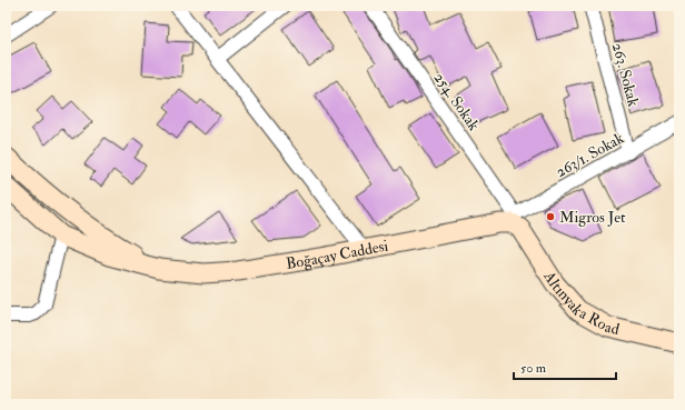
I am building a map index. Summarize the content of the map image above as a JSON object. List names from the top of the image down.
{
  "streets": {
    "main road": ["Boğaçay Caddesi", "Altınyaka Road"],
    "street": ["263. Sokak", "254. Sokak", "263/1. Sokak"]
  },
  "crossings": [
    ["263. Sokak", "263/1. Sokak"],
    ["254. Sokak", "263/1. Sokak"],
    ["254. Sokak", "Boğaçay Caddesi"],
    ["254. Sokak", "Altınyaka Road"],
    ["263/1. Sokak", "Boğaçay Caddesi"],
    ["263/1. Sokak", "Altınyaka Road"],
    ["Boğaçay Caddesi", "Altınyaka Road"]
  ],
  "places": ["Migros Jet"],
  "scale_bar": "50 m"
}
